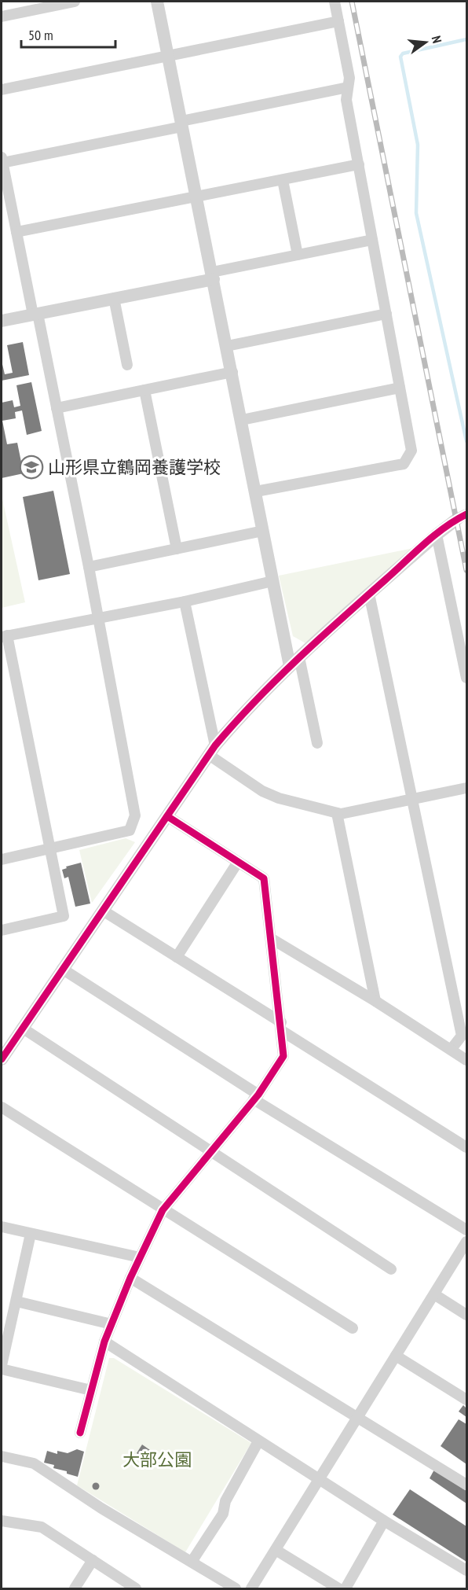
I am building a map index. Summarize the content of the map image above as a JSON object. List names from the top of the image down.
{
  "parks": ["大部公園"],
  "places": {
    "school or university": ["山形県立鶴岡養護学校"]
  },
  "scale_bar": "50 m",
  "north": "right"
}
